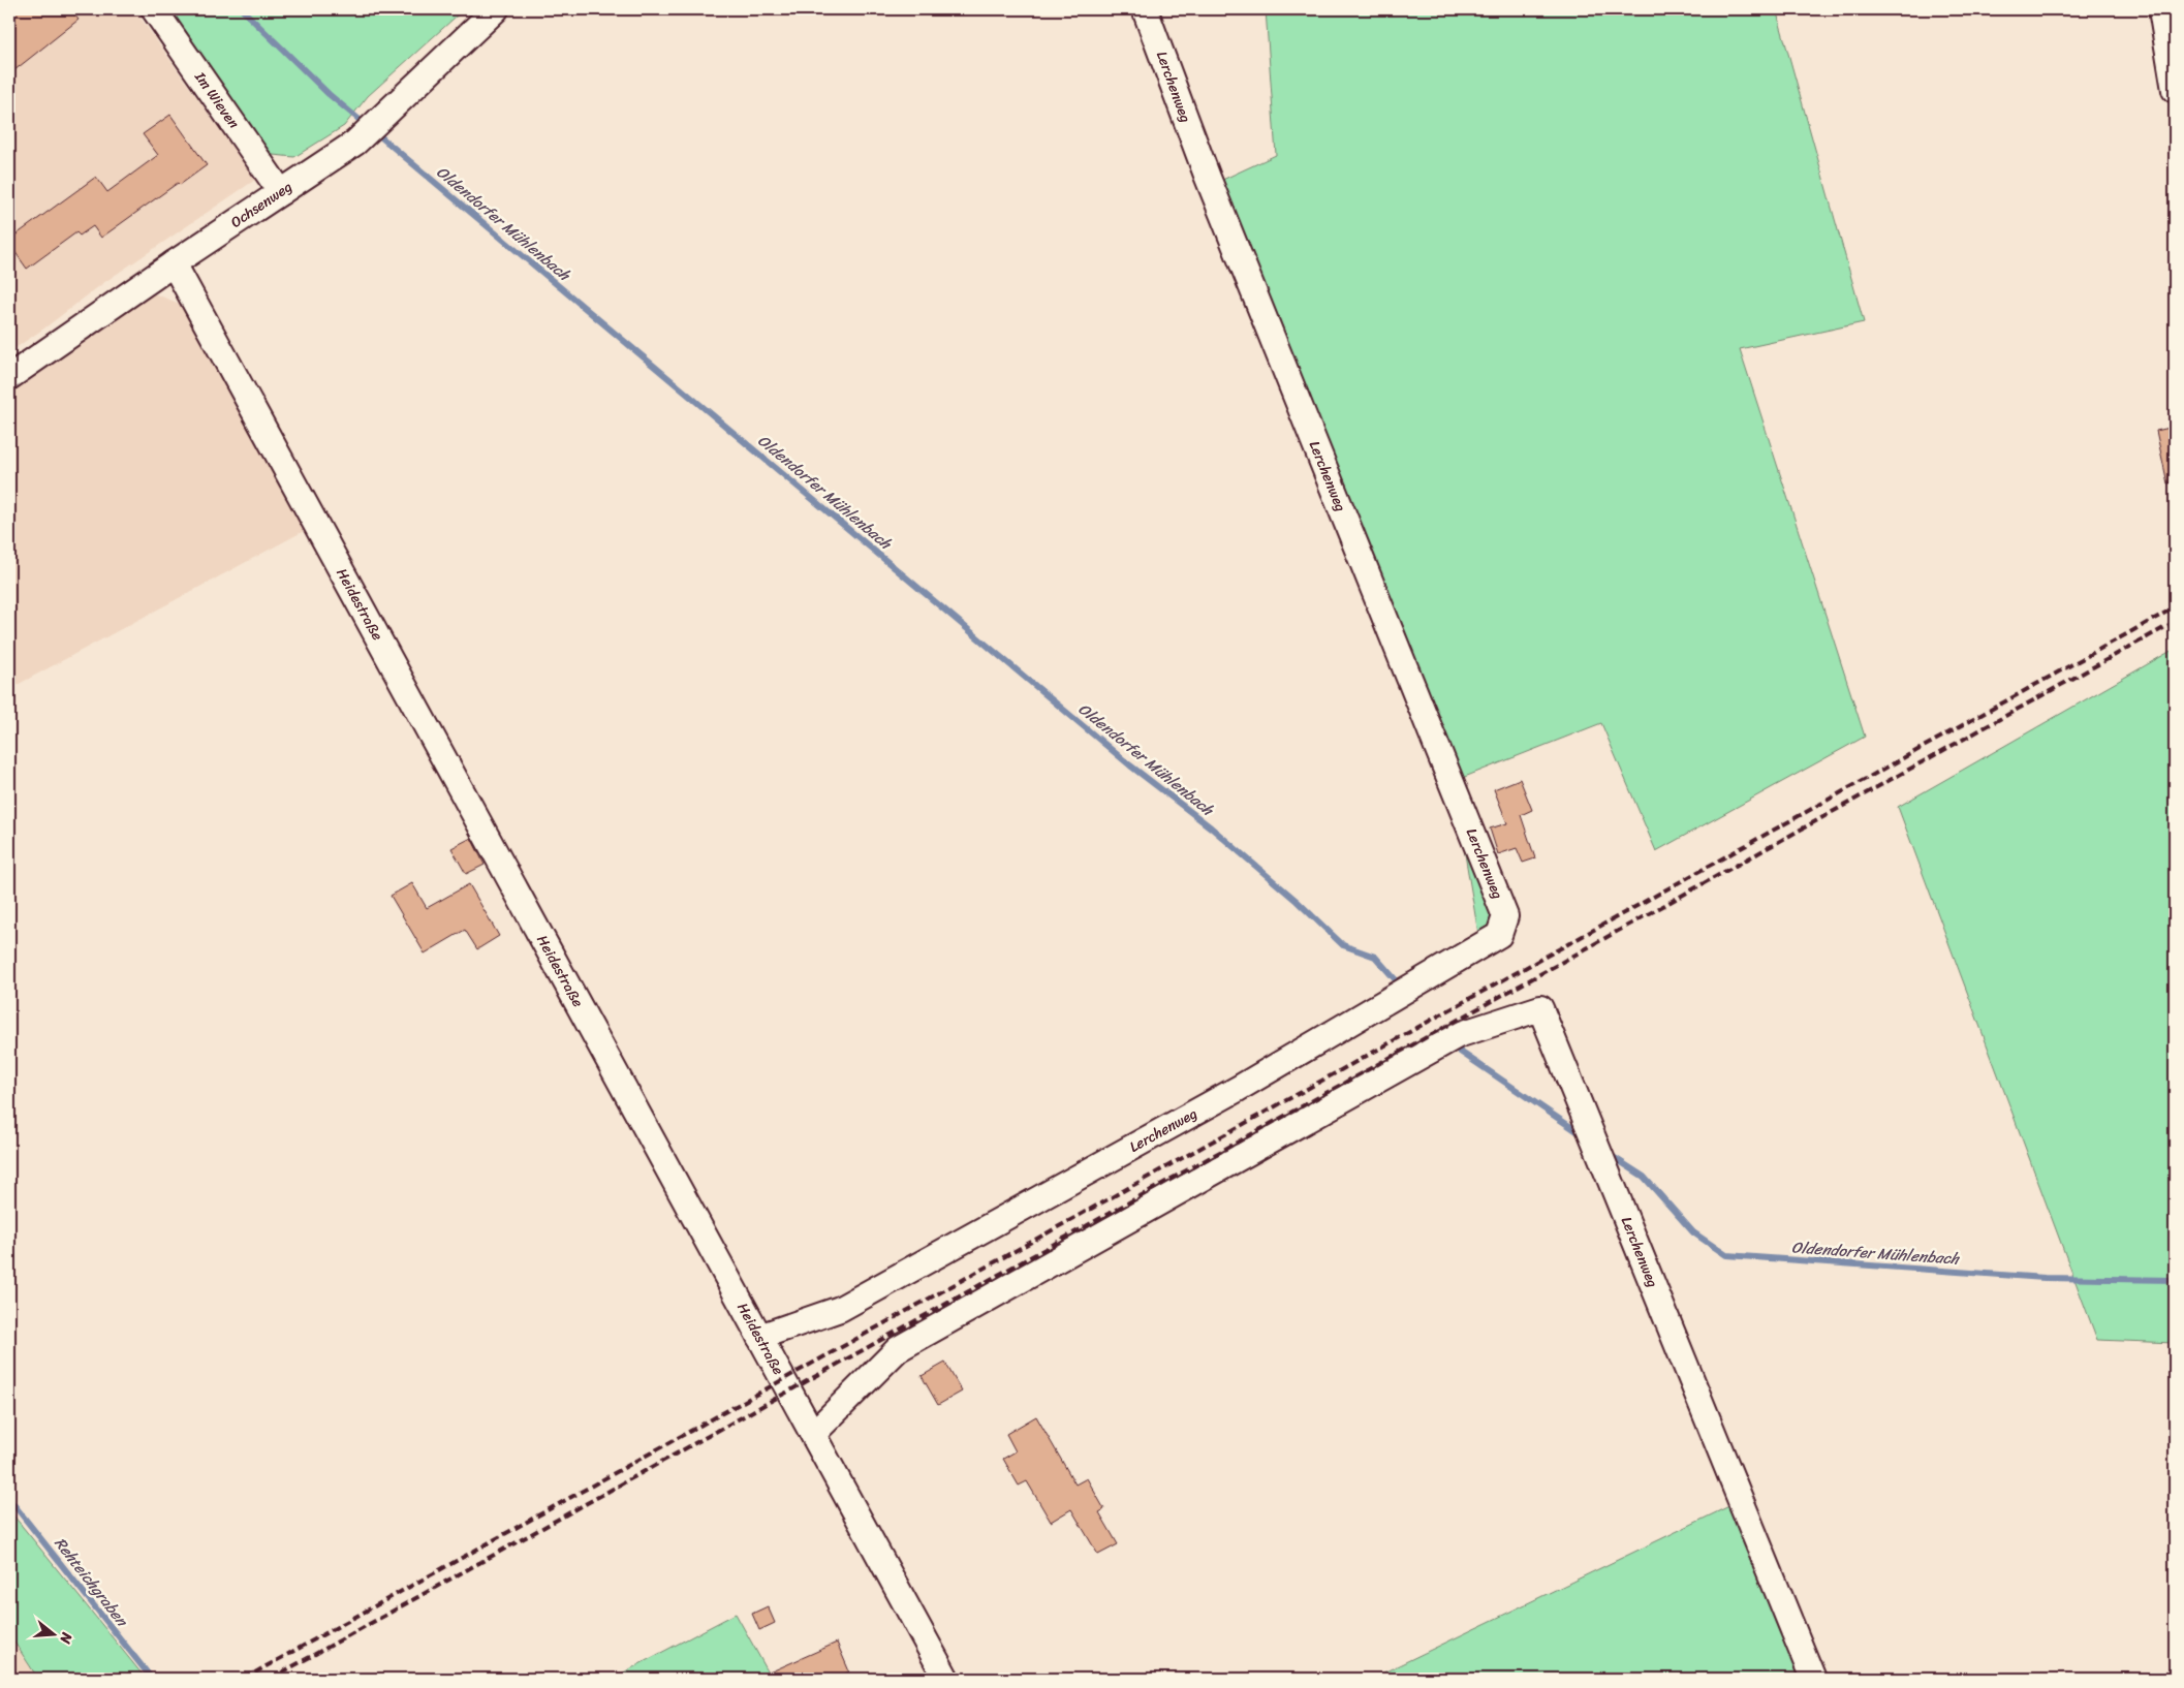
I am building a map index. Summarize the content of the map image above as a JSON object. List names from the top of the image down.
{
  "streets": {
    "street": [
      "Lerchenweg",
      "Im Wieven",
      "Ochsenweg",
      "Heidestraße"
    ]
  },
  "crossings": [
    ["Lerchenweg", "Heidestraße"],
    ["Im Wieven", "Ochsenweg"],
    ["Ochsenweg", "Heidestraße"]
  ],
  "water": ["Oldendorfer Mühlenbach", "Rehteichgraben"],
  "north": "right"
}
